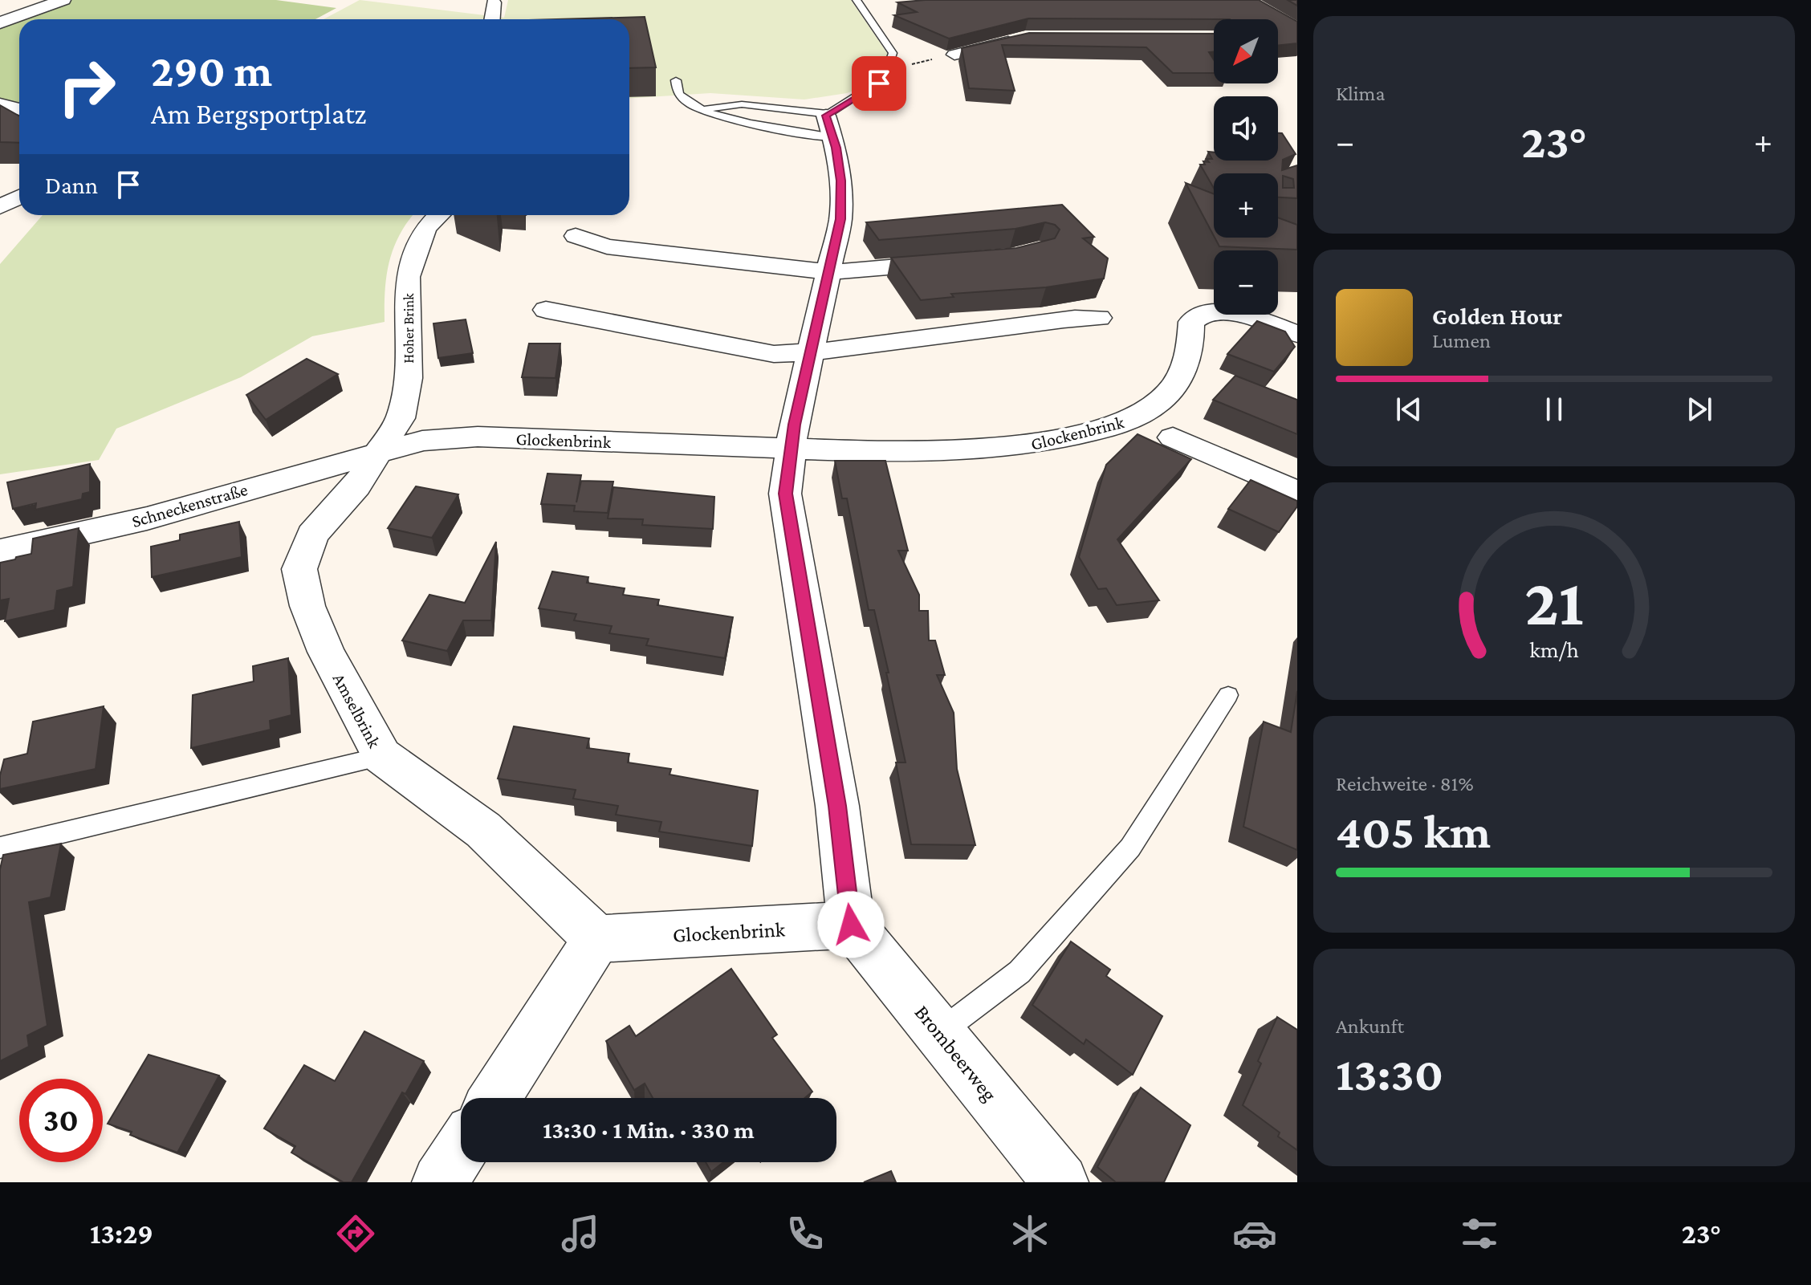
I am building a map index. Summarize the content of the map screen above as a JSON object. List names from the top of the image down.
{
  "streets": {
    "street": [
      "Hoher Brink",
      "Glockenbrink",
      "Schneckenstraße",
      "Amselbrink",
      "Brombeerweg"
    ]
  },
  "crossings": [
    ["Hoher Brink", "Glockenbrink"],
    ["Hoher Brink", "Schneckenstraße"],
    ["Hoher Brink", "Amselbrink"],
    ["Glockenbrink", "Schneckenstraße"],
    ["Glockenbrink", "Amselbrink"],
    ["Glockenbrink", "Brombeerweg"],
    ["Schneckenstraße", "Amselbrink"]
  ],
  "north": "bottom left",
  "page": {
    "tile": [
      "Klima",
      ["Reichweite · 81%", "405 km"],
      ["Ankunft", "13:30"]
    ],
    "map_buttons": ["+", "−"],
    "turn": ["290 m", "Am Bergsportplatz"],
    "heat": ["−", "23°", "+"],
    "then": "Dann",
    "song": ["Golden Hour", "Lumen"],
    "limit": "30",
    "trip": "13:30 · 1 Min. · 330 m",
    "tabs": ["13:29", "23°"],
    "gauge": ["21", "km/h"]
  }
}
